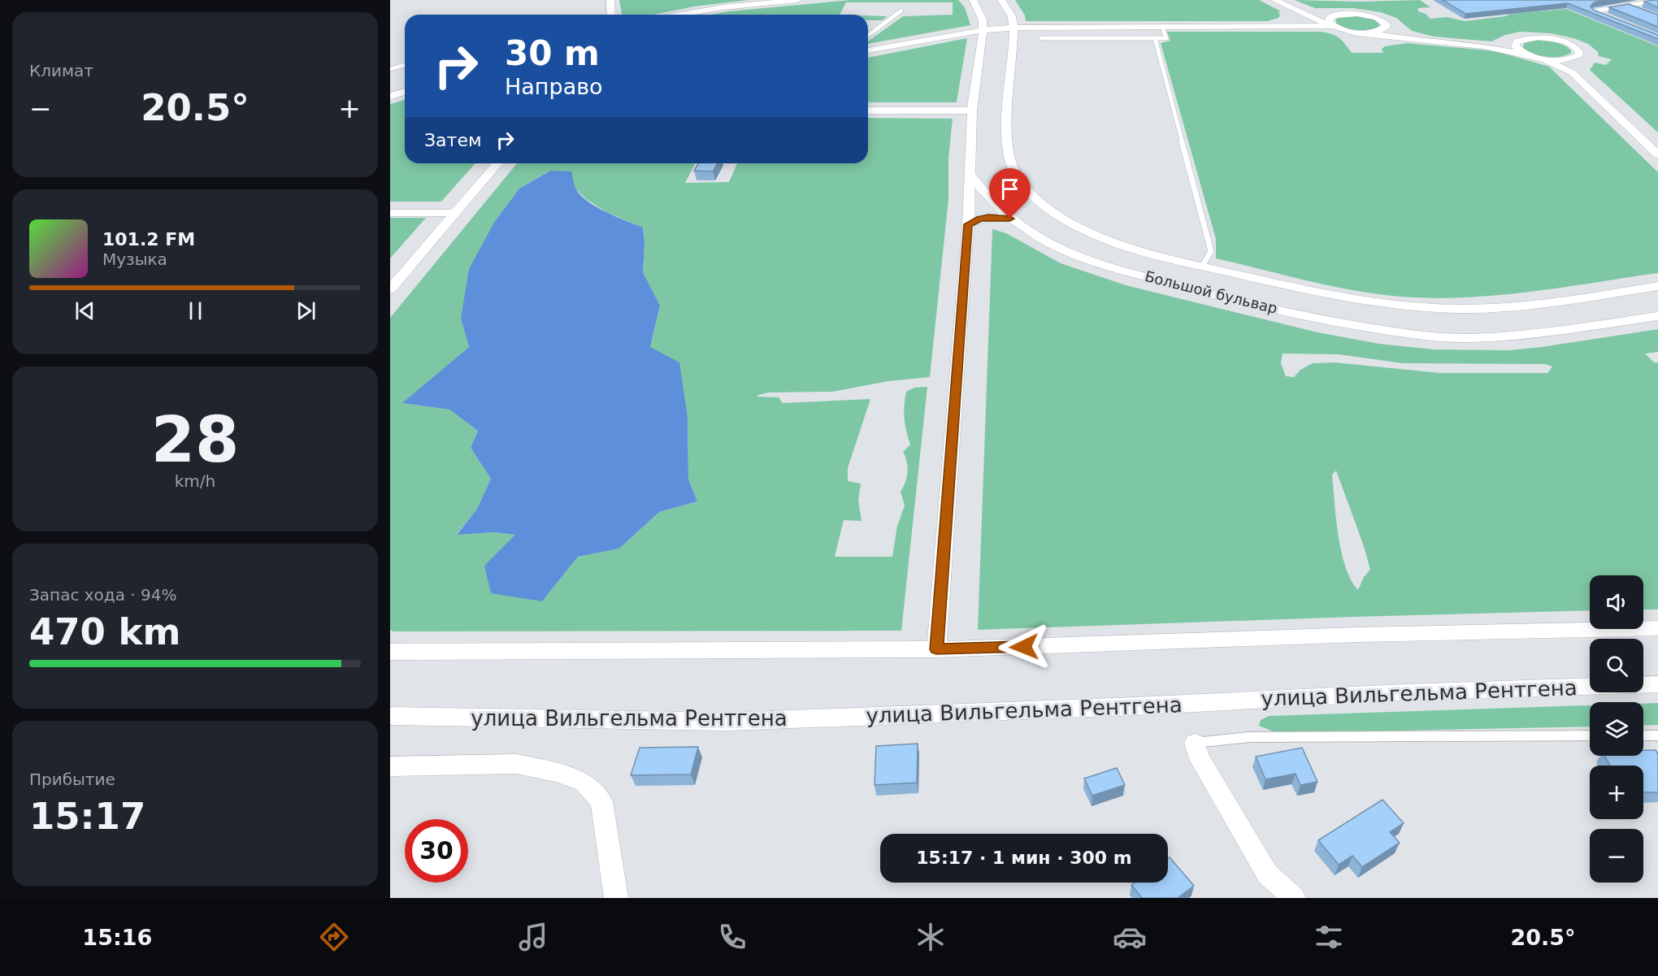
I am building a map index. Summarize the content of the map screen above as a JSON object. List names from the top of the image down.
{
  "streets": {
    "street": ["Большой бульвар", "улица Вильгельма Рентгена"]
  },
  "page": {
    "tile": [
      "Климат",
      ["28", "km/h"],
      ["Запас хода · 94%", "470 km"],
      ["Прибытие", "15:17"]
    ],
    "turn": ["30 m", "Направо"],
    "heat": ["−", "20.5°", "+"],
    "then": "Затем",
    "song": ["101.2 FM", "Музыка"],
    "map_buttons": ["+", "−"],
    "limit": "30",
    "trip": "15:17 · 1 мин · 300 m",
    "tabs": ["15:16", "20.5°"]
  }
}
